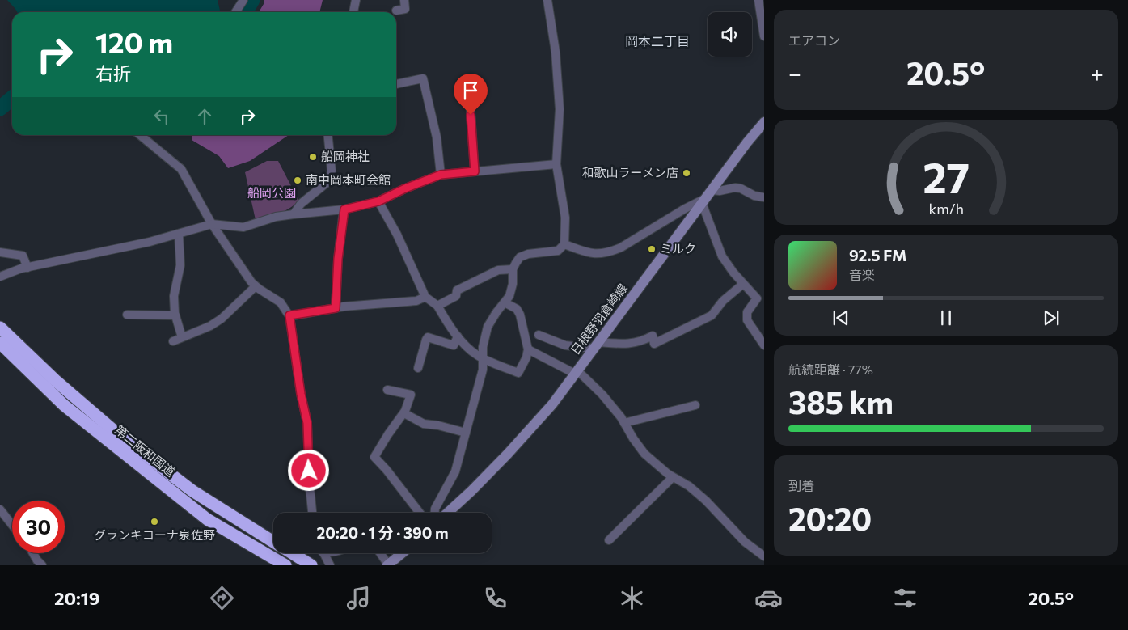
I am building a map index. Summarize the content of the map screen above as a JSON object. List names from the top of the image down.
{
  "streets": {
    "highway": ["第二阪和国道"],
    "main road": ["日根野羽倉崎線"]
  },
  "districts": ["岡本二丁目"],
  "parks": ["船岡公園"],
  "places": [
    "船岡神社",
    "和歌山ラーメン店",
    "南中岡本町会館",
    "ミルク",
    "グランキコーナ泉佐野"
  ],
  "page": {
    "tile": [
      "エアコン",
      ["航続距離 · 77%", "385 km"],
      ["到着", "20:20"]
    ],
    "turn": ["120 m", "右折"],
    "heat": ["−", "20.5°", "+"],
    "song": ["92.5 FM", "音楽"],
    "limit": "30",
    "trip": "20:20 · 1 分 · 390 m",
    "tabs": ["20:19", "20.5°"],
    "gauge": ["27", "km/h"]
  }
}
